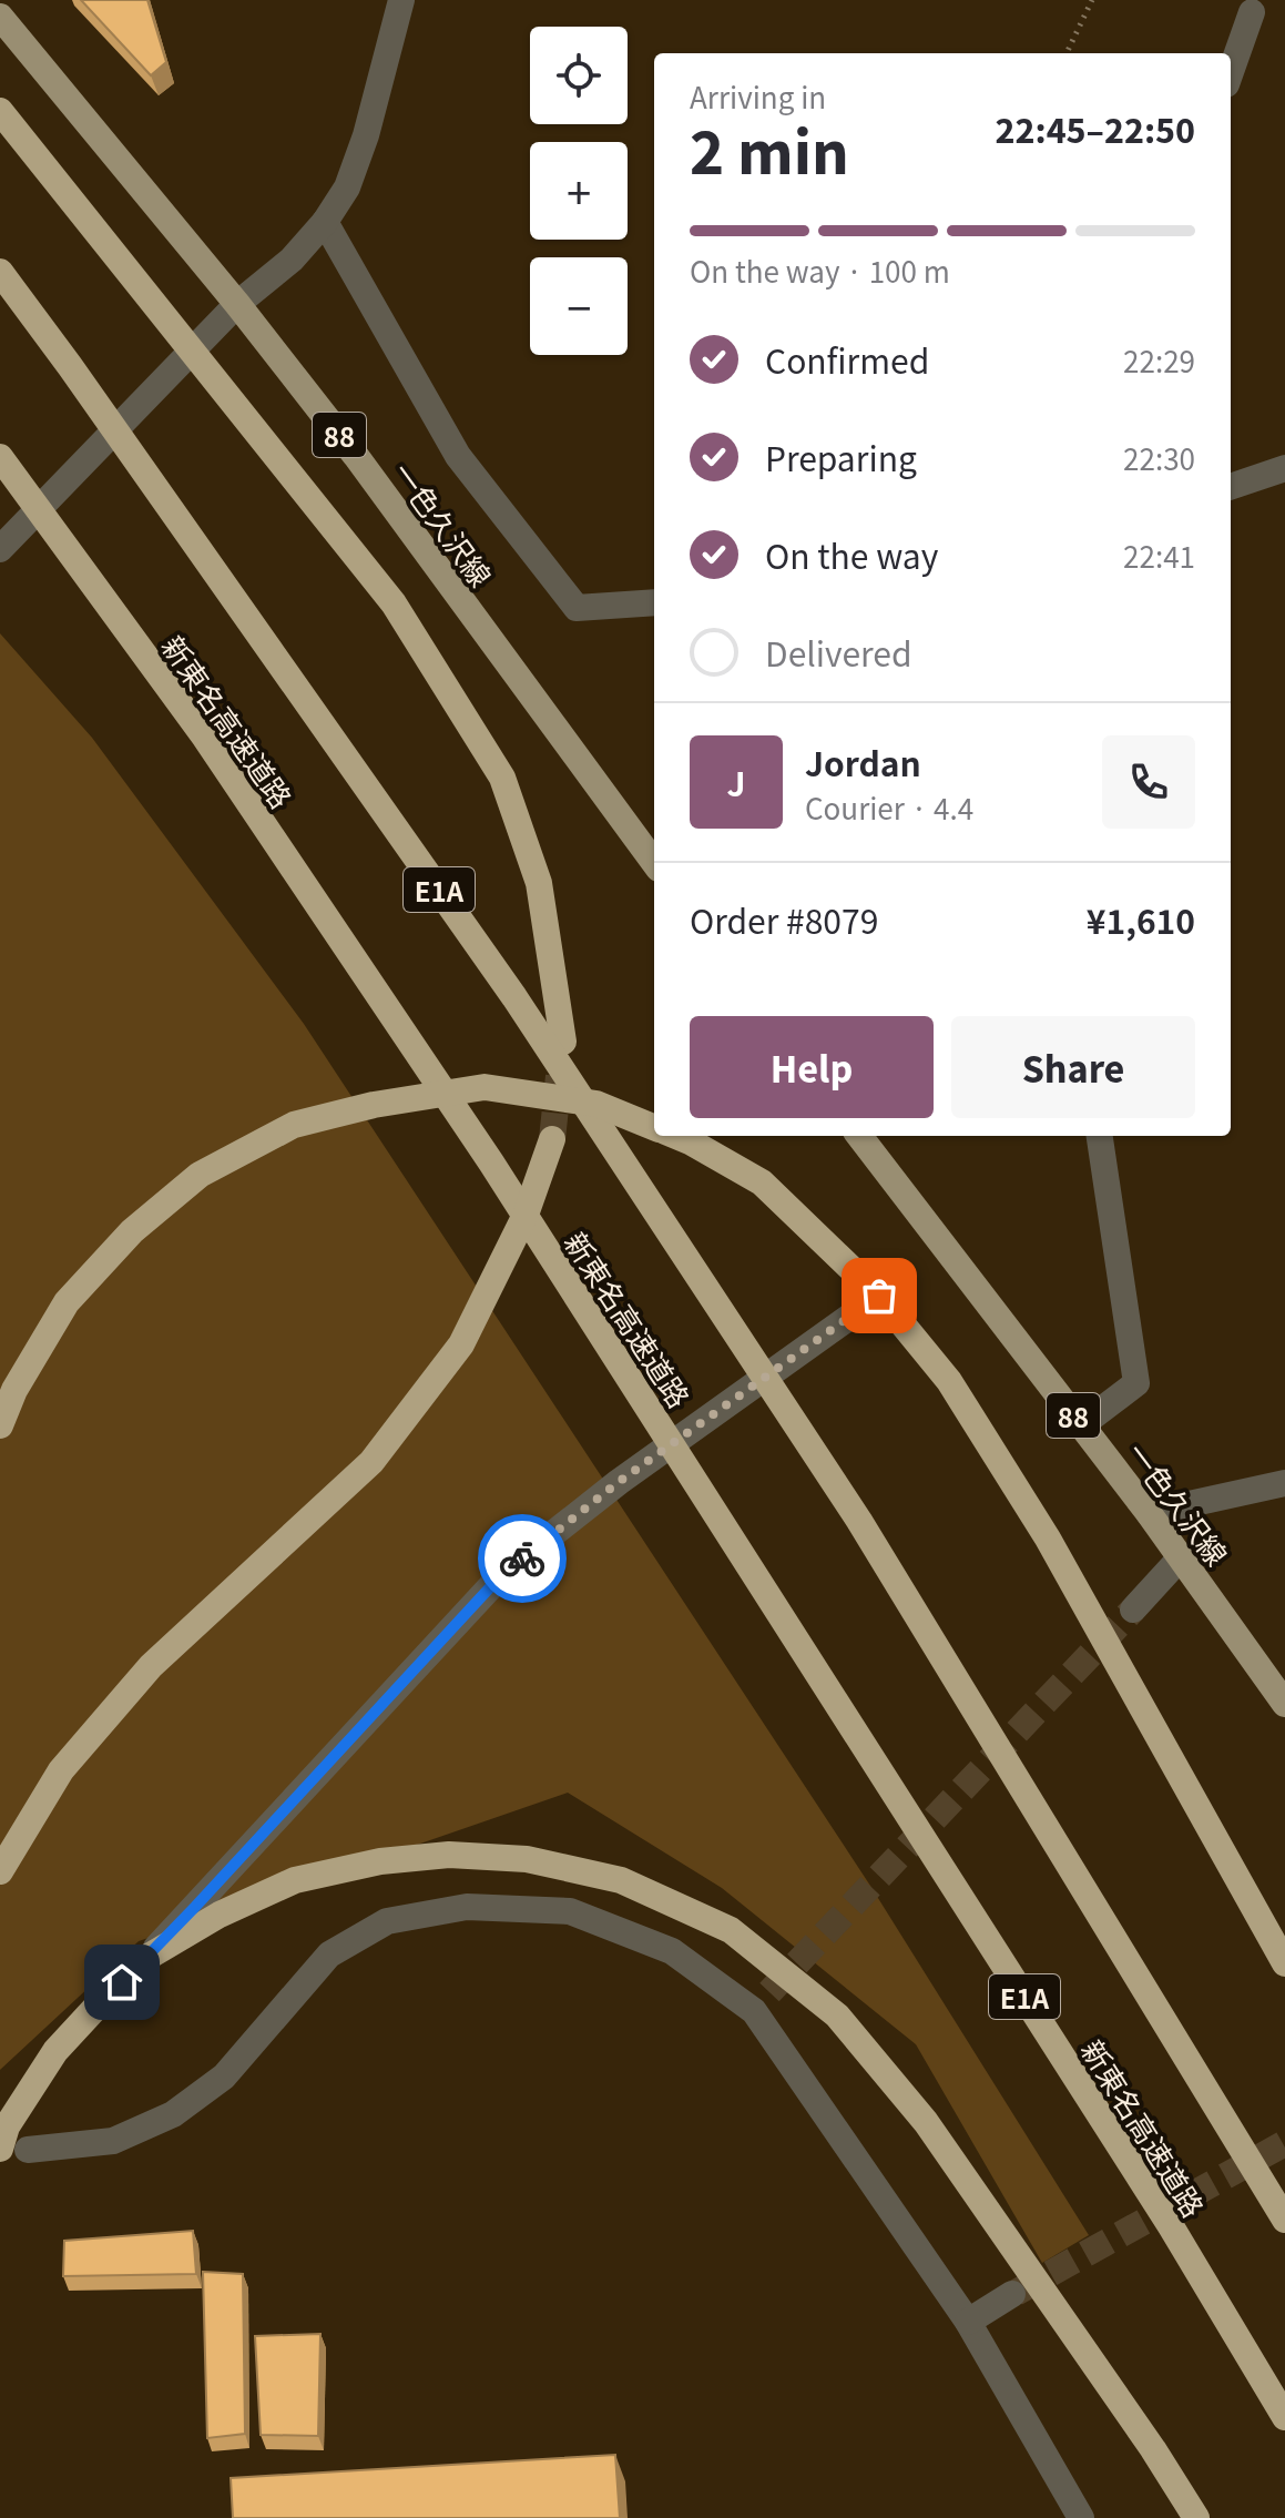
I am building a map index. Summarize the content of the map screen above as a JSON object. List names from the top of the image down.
{
  "streets": {
    "highway": ["新東名高速道路", "E1A"],
    "main road": ["88", "一色久沢線"]
  },
  "page": {
    "map_buttons": ["+", "−"],
    "heading": ["2 min", "Arriving in", "22:45–22:50"],
    "panel": [
      "Jordan",
      "Courier · 4.4",
      "Order #8079",
      "¥1,610"
    ],
    "bar": "On the way · 100 m",
    "list": [
      ["Confirmed", "22:29"],
      ["Preparing", "22:30"],
      ["On the way", "22:41"],
      "Delivered"
    ],
    "round": "J",
    "buttons": ["Help", "Share"]
  }
}
